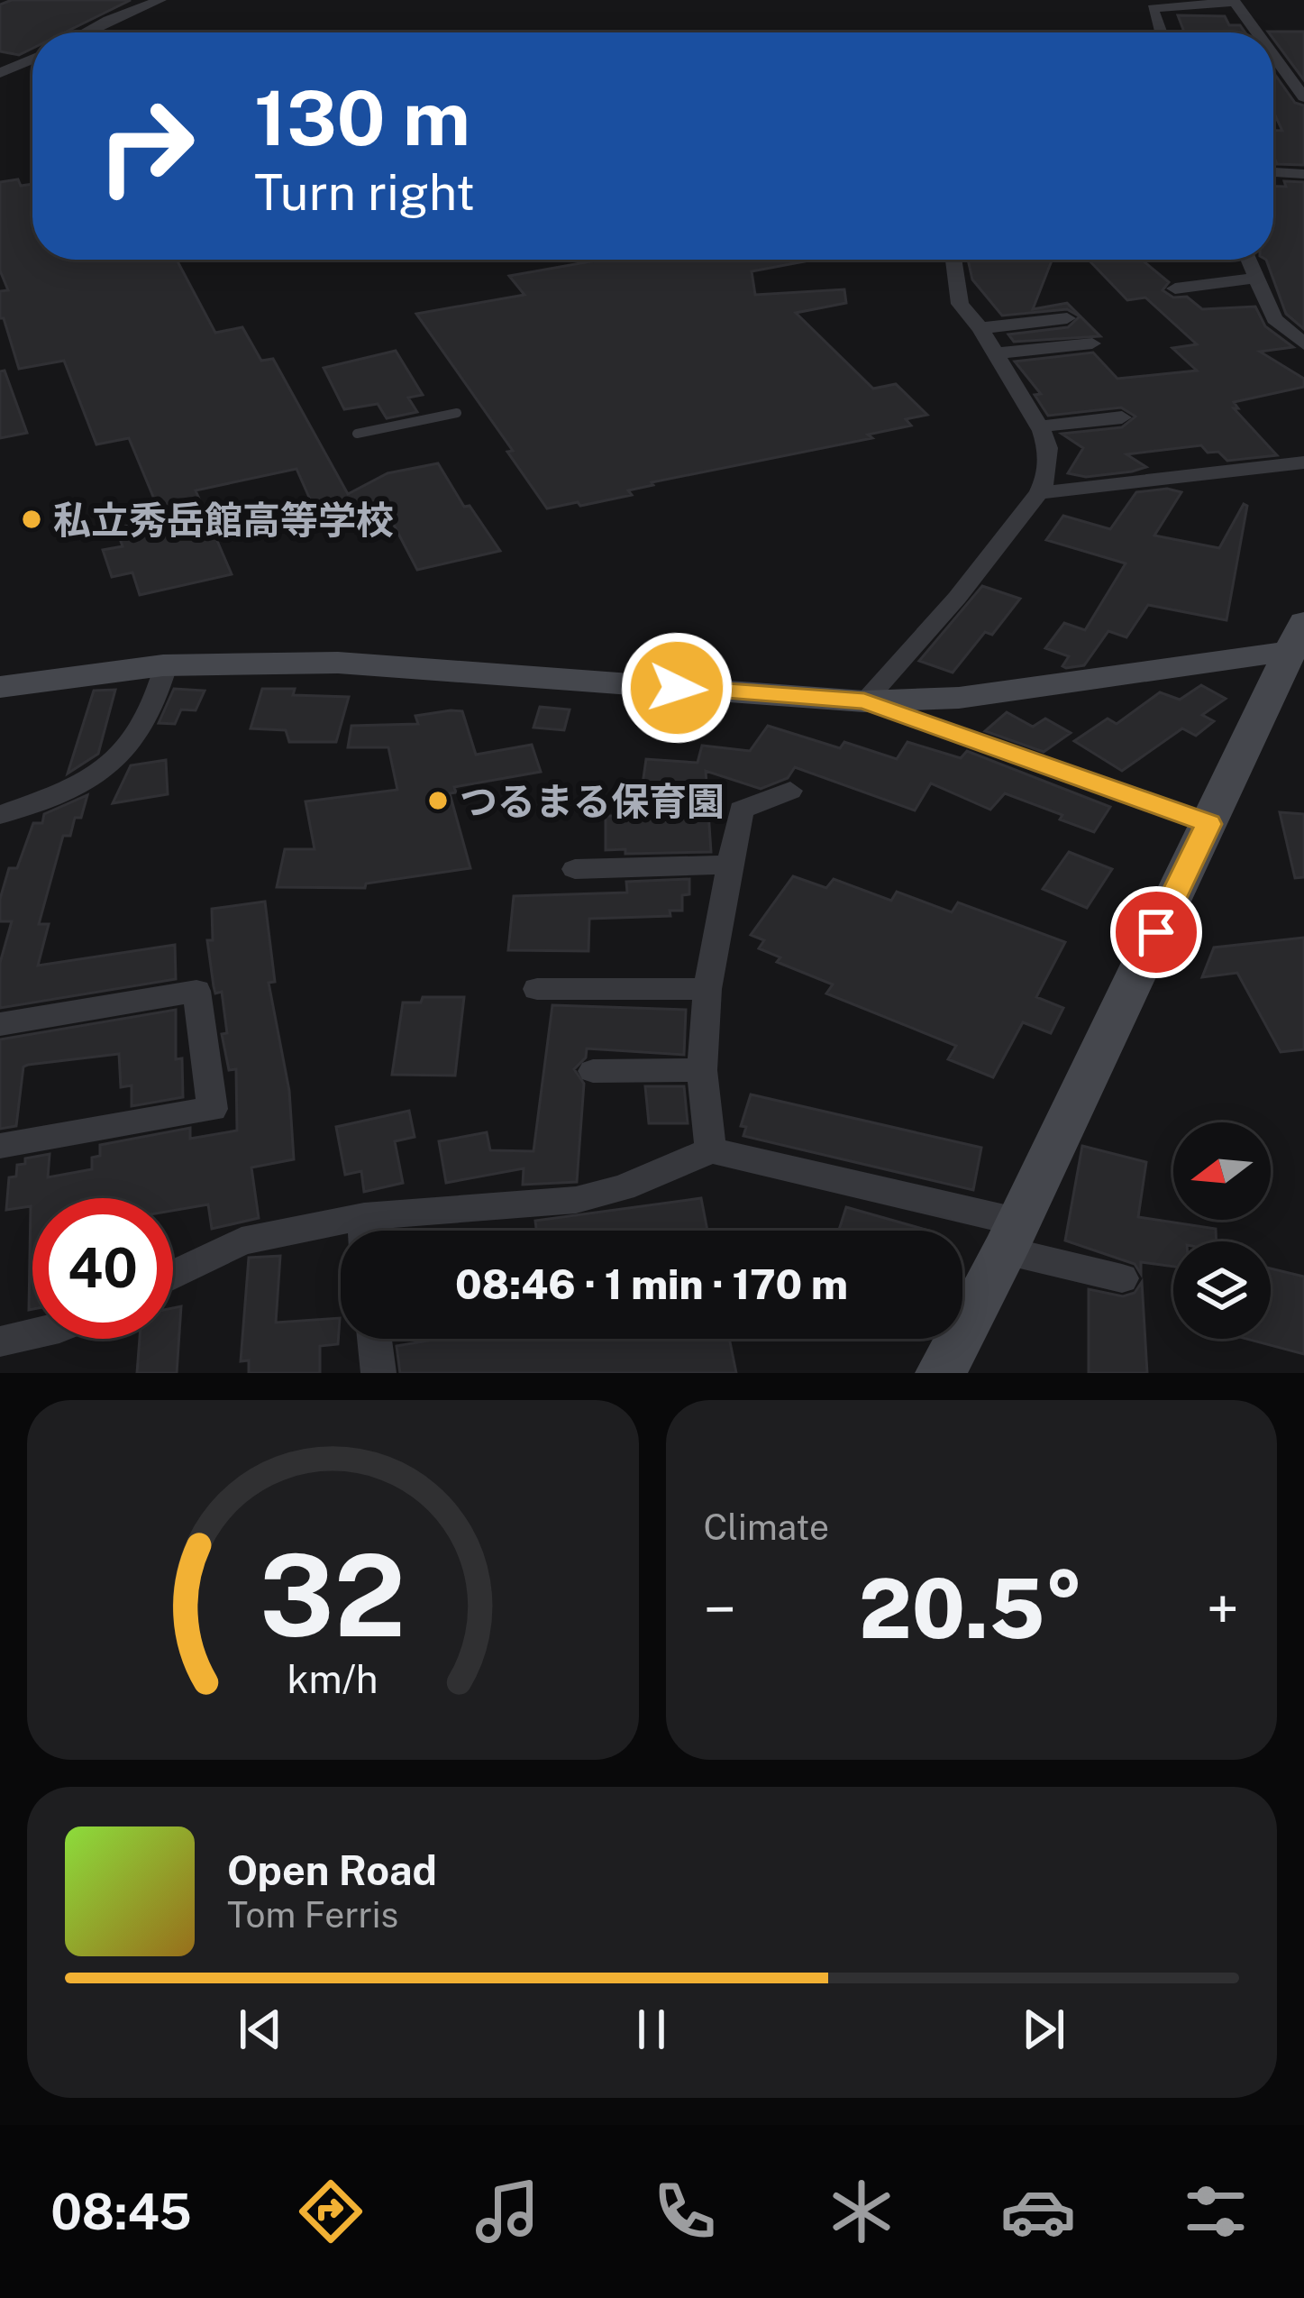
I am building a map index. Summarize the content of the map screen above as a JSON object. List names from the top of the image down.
{
  "places": ["私立秀岳館高等学校", "つるまる保育園"],
  "north": "left",
  "page": {
    "turn": ["130 m", "Turn right"],
    "limit": "40",
    "trip": "08:46 · 1 min · 170 m",
    "tile": "Climate",
    "heat": ["−", "20.5°", "+"],
    "song": ["Open Road", "Tom Ferris"],
    "tabs": "08:45",
    "gauge": ["32", "km/h"]
  }
}
